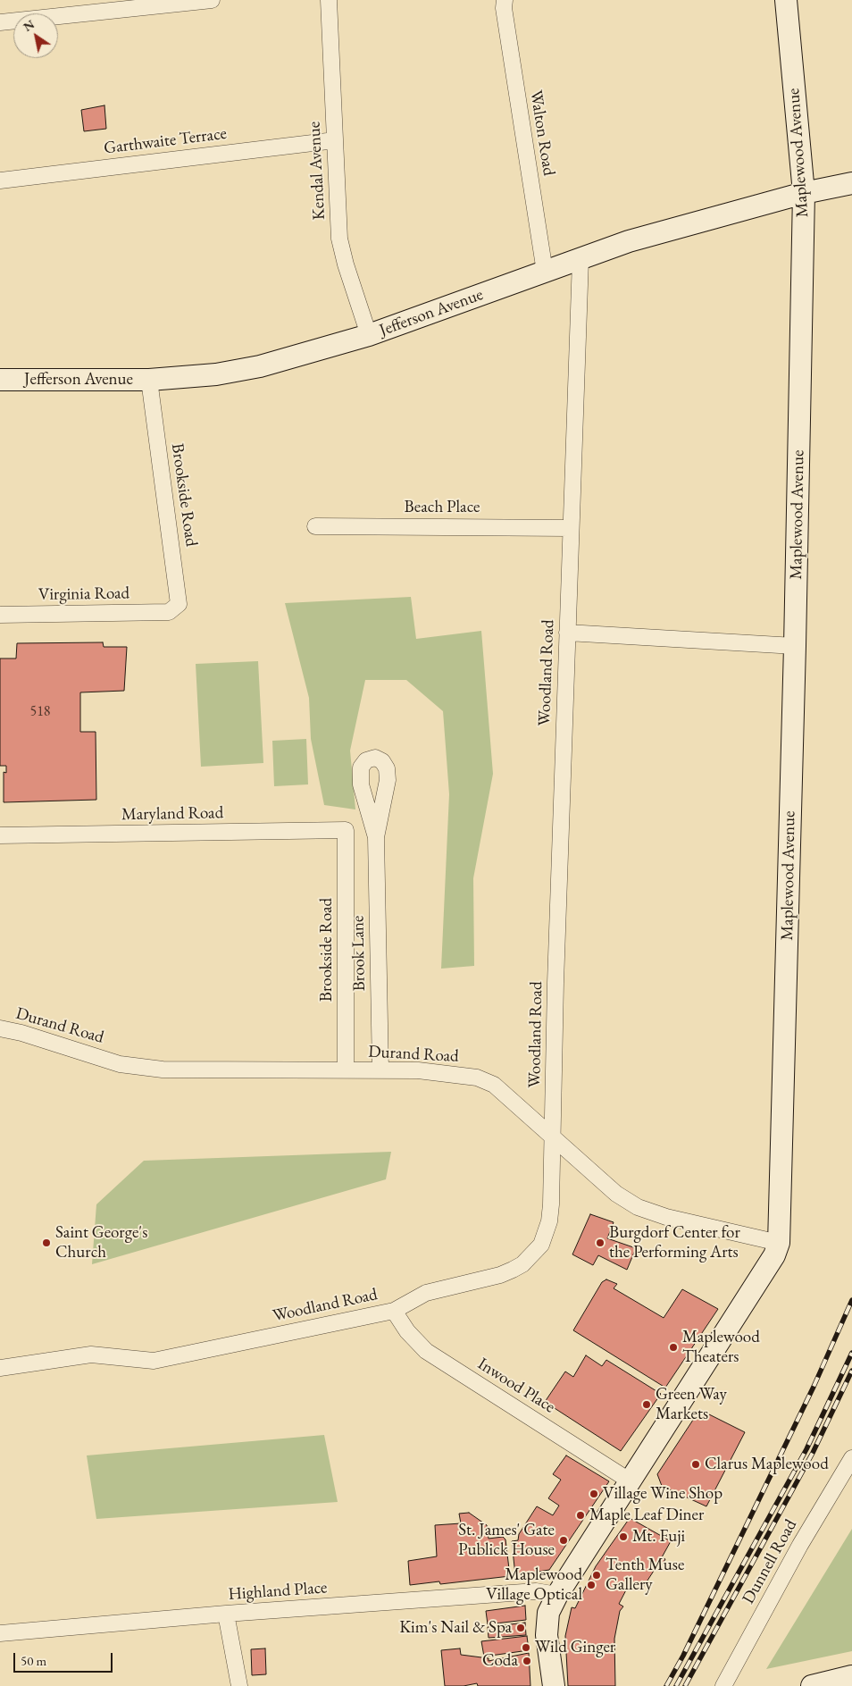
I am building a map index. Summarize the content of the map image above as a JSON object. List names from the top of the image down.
{
  "streets": {
    "street": [
      "Walton Road",
      "Garthwaite Terrace",
      "Maplewood Avenue",
      "Kendal Avenue",
      "Jefferson Avenue",
      "Brookside Road",
      "Beach Place",
      "Virginia Road",
      "Woodland Road",
      "Maryland Road",
      "Brook Lane",
      "Durand Road",
      "Inwood Place",
      "Dunnell Road",
      "Highland Place"
    ]
  },
  "crossings": [
    ["Walton Road", "Jefferson Avenue"],
    ["Garthwaite Terrace", "Kendal Avenue"],
    ["Maplewood Avenue", "Jefferson Avenue"],
    ["Maplewood Avenue", "Durand Road"],
    ["Maplewood Avenue", "Inwood Place"],
    ["Maplewood Avenue", "Highland Place"],
    ["Kendal Avenue", "Jefferson Avenue"],
    ["Jefferson Avenue", "Brookside Road"],
    ["Jefferson Avenue", "Woodland Road"],
    ["Brookside Road", "Virginia Road"],
    ["Brookside Road", "Maryland Road"],
    ["Brookside Road", "Durand Road"],
    ["Beach Place", "Woodland Road"],
    ["Woodland Road", "Durand Road"],
    ["Woodland Road", "Inwood Place"],
    ["Brook Lane", "Durand Road"]
  ],
  "places": [
    "Saint George's Church",
    "Burgdorf Center for the Performing Arts",
    "Maplewood Theaters",
    "Green Way Markets",
    "Clarus Maplewood",
    "Village Wine Shop",
    "Maple Leaf Diner",
    "Mt. Fuji",
    "St. James' Gate Publick House",
    "Tenth Muse Gallery",
    "Maplewood Village Optical",
    "Kim's Nail & Spa",
    "Wild Ginger",
    "Coda"
  ],
  "house_numbers": ["518"],
  "scale_bar": "50 m",
  "north": "top left"
}
